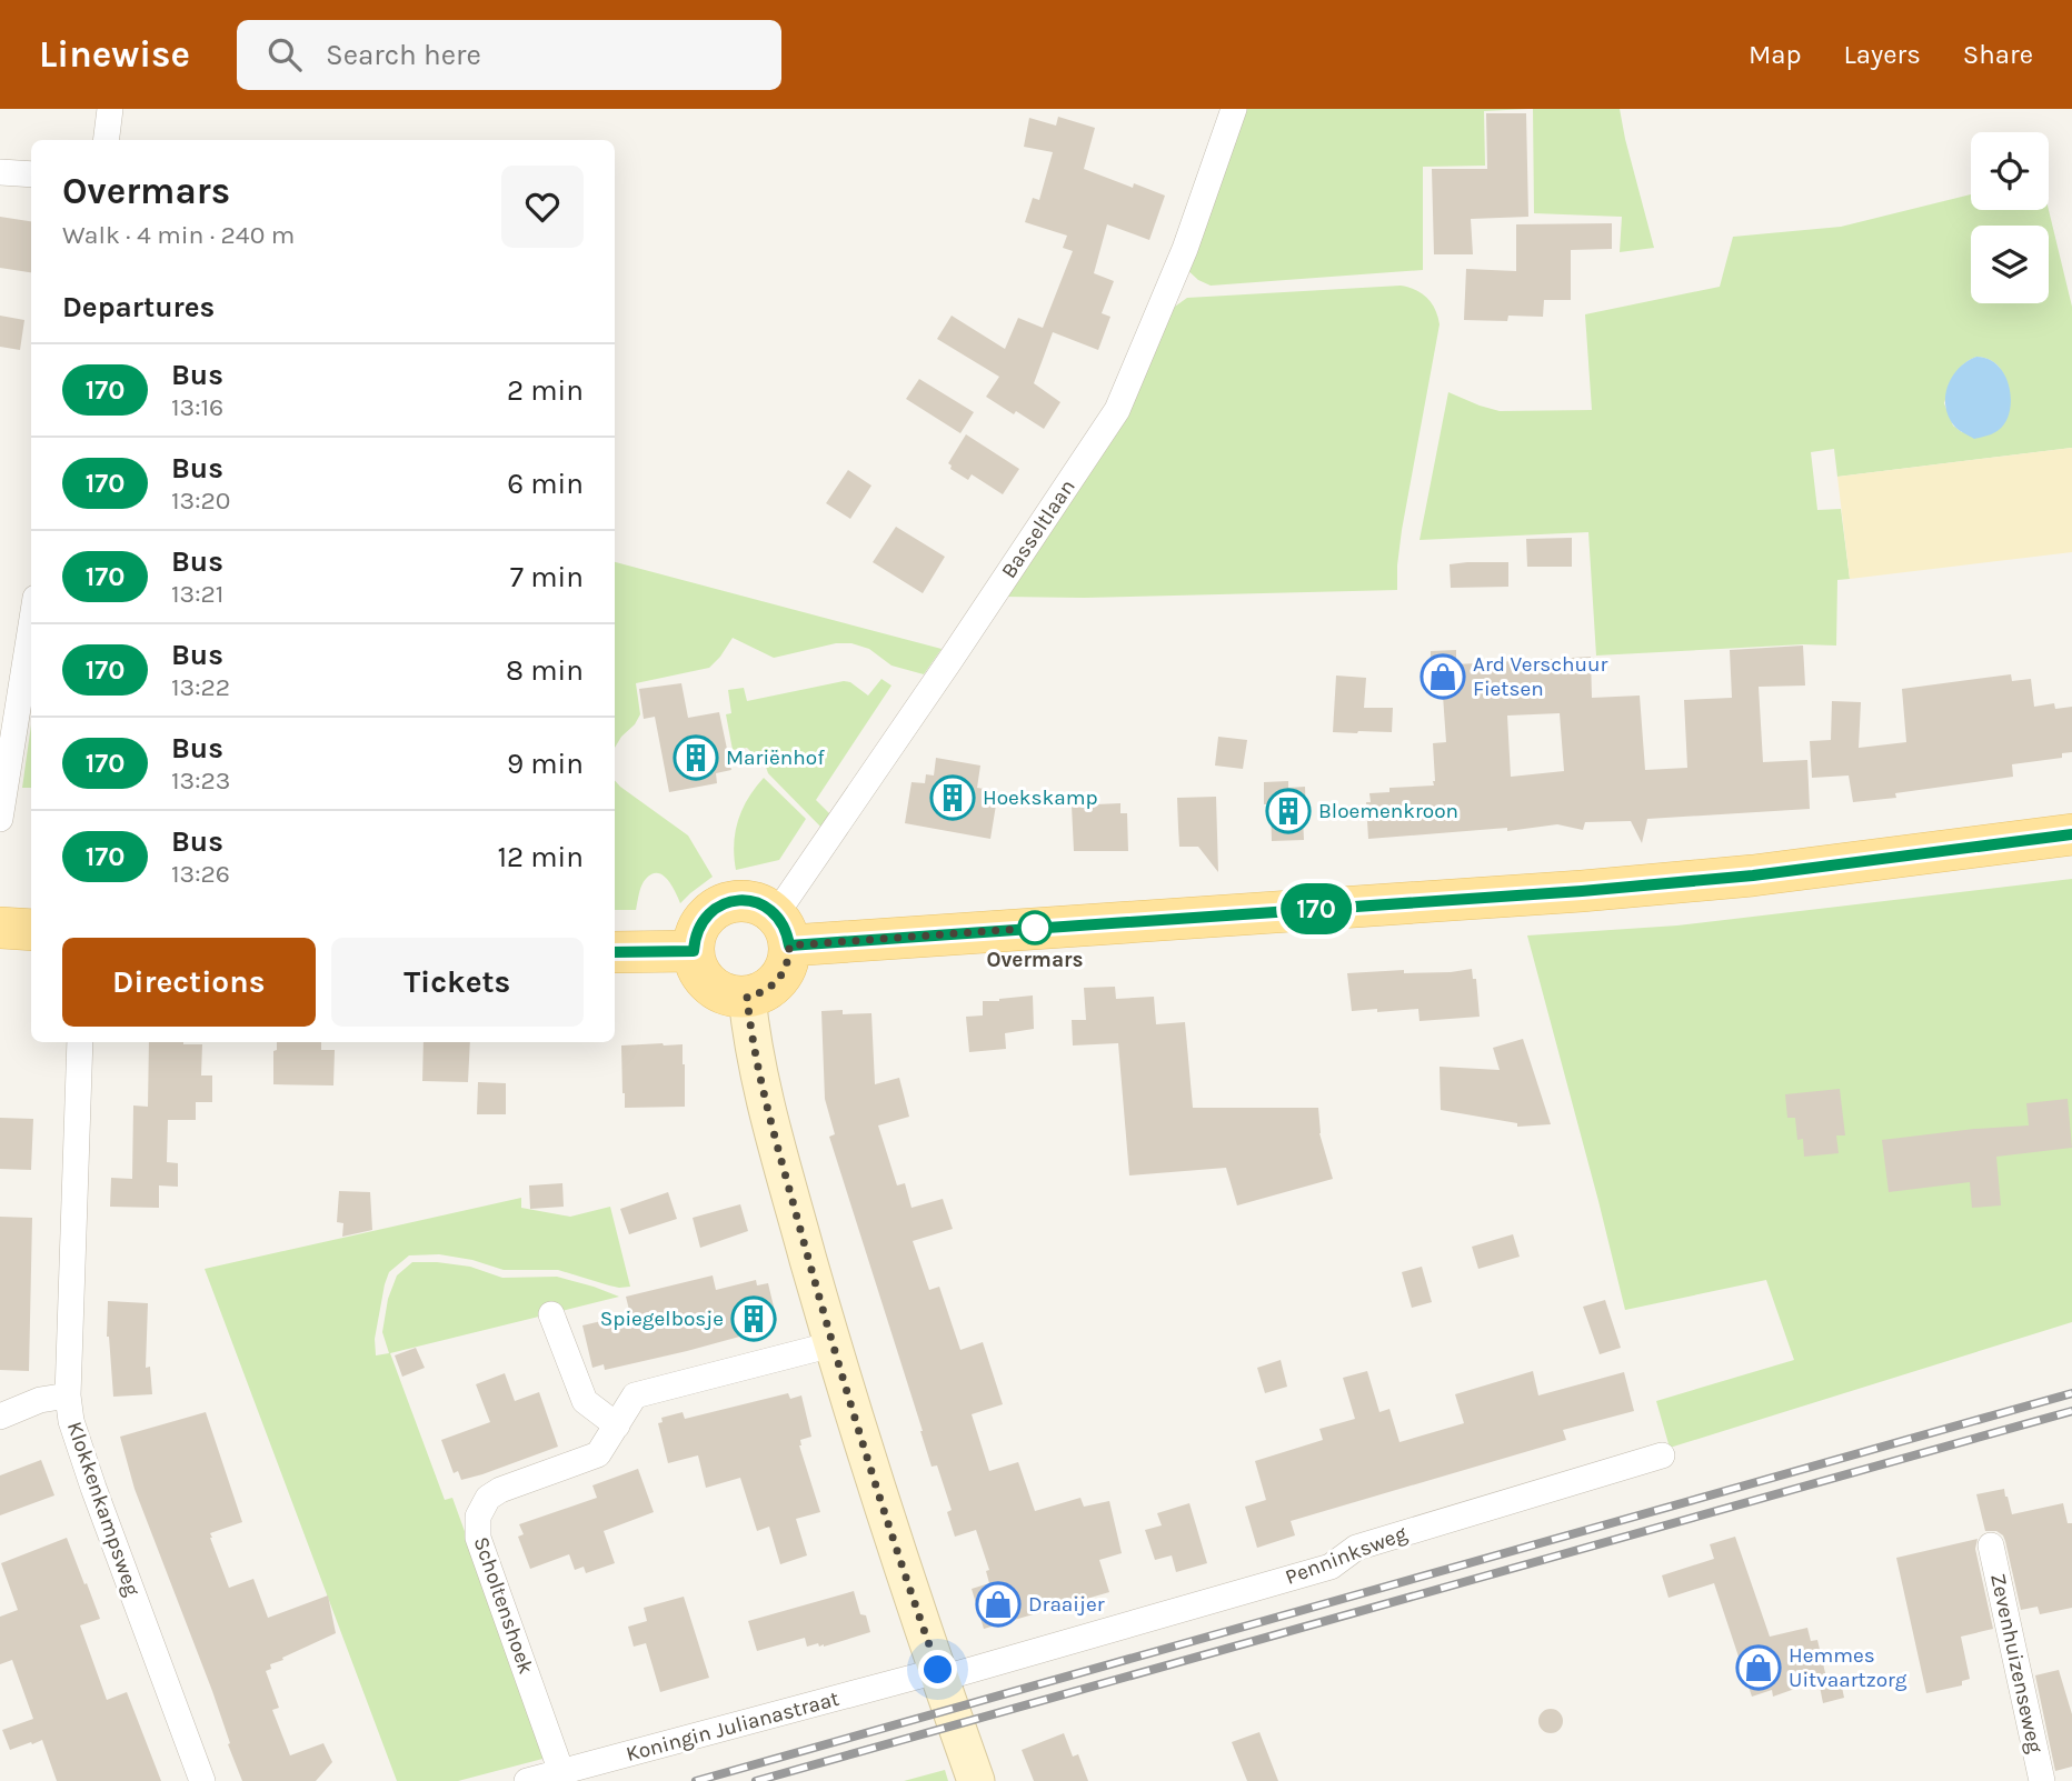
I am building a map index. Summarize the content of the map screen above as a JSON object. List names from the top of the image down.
{
  "streets": {
    "street": [
      "Basseltlaan",
      "Klokkenkampsweg",
      "Penninksweg",
      "Scholtenshoek",
      "Zevenhuizenseweg",
      "Koningin Julianastraat"
    ]
  },
  "crossings": [
    ["Penninksweg", "Koningin Julianastraat"],
    ["Scholtenshoek", "Koningin Julianastraat"]
  ],
  "places": {
    "shop": ["Ard Verschuur Fietsen", "Draaijer", "Hemmes Uitvaartzorg"],
    "building": [
      "Mariënhof",
      "Hoekskamp",
      "Bloemenkroon",
      "Spiegelbosje"
    ],
    "other": ["Overmars"]
  },
  "lines": ["bus line 170"],
  "page": {
    "header": "Linewise",
    "search": "Search here",
    "nav": ["Map", "Layers", "Share"],
    "on_map": "170",
    "heading": [
      ["Overmars", "Walk · 4 min · 240 m"],
      "Departures"
    ],
    "list": [
      {
        "mark": "170",
        "name": "Bus",
        "note": "13:16",
        "value": "2 min"
      },
      {
        "mark": "170",
        "name": "Bus",
        "note": "13:20",
        "value": "6 min"
      },
      {
        "mark": "170",
        "name": "Bus",
        "note": "13:21",
        "value": "7 min"
      },
      {
        "mark": "170",
        "name": "Bus",
        "note": "13:22",
        "value": "8 min"
      },
      {
        "mark": "170",
        "name": "Bus",
        "note": "13:23",
        "value": "9 min"
      },
      {
        "mark": "170",
        "name": "Bus",
        "note": "13:26",
        "value": "12 min"
      }
    ],
    "buttons": ["Directions", "Tickets"]
  }
}
